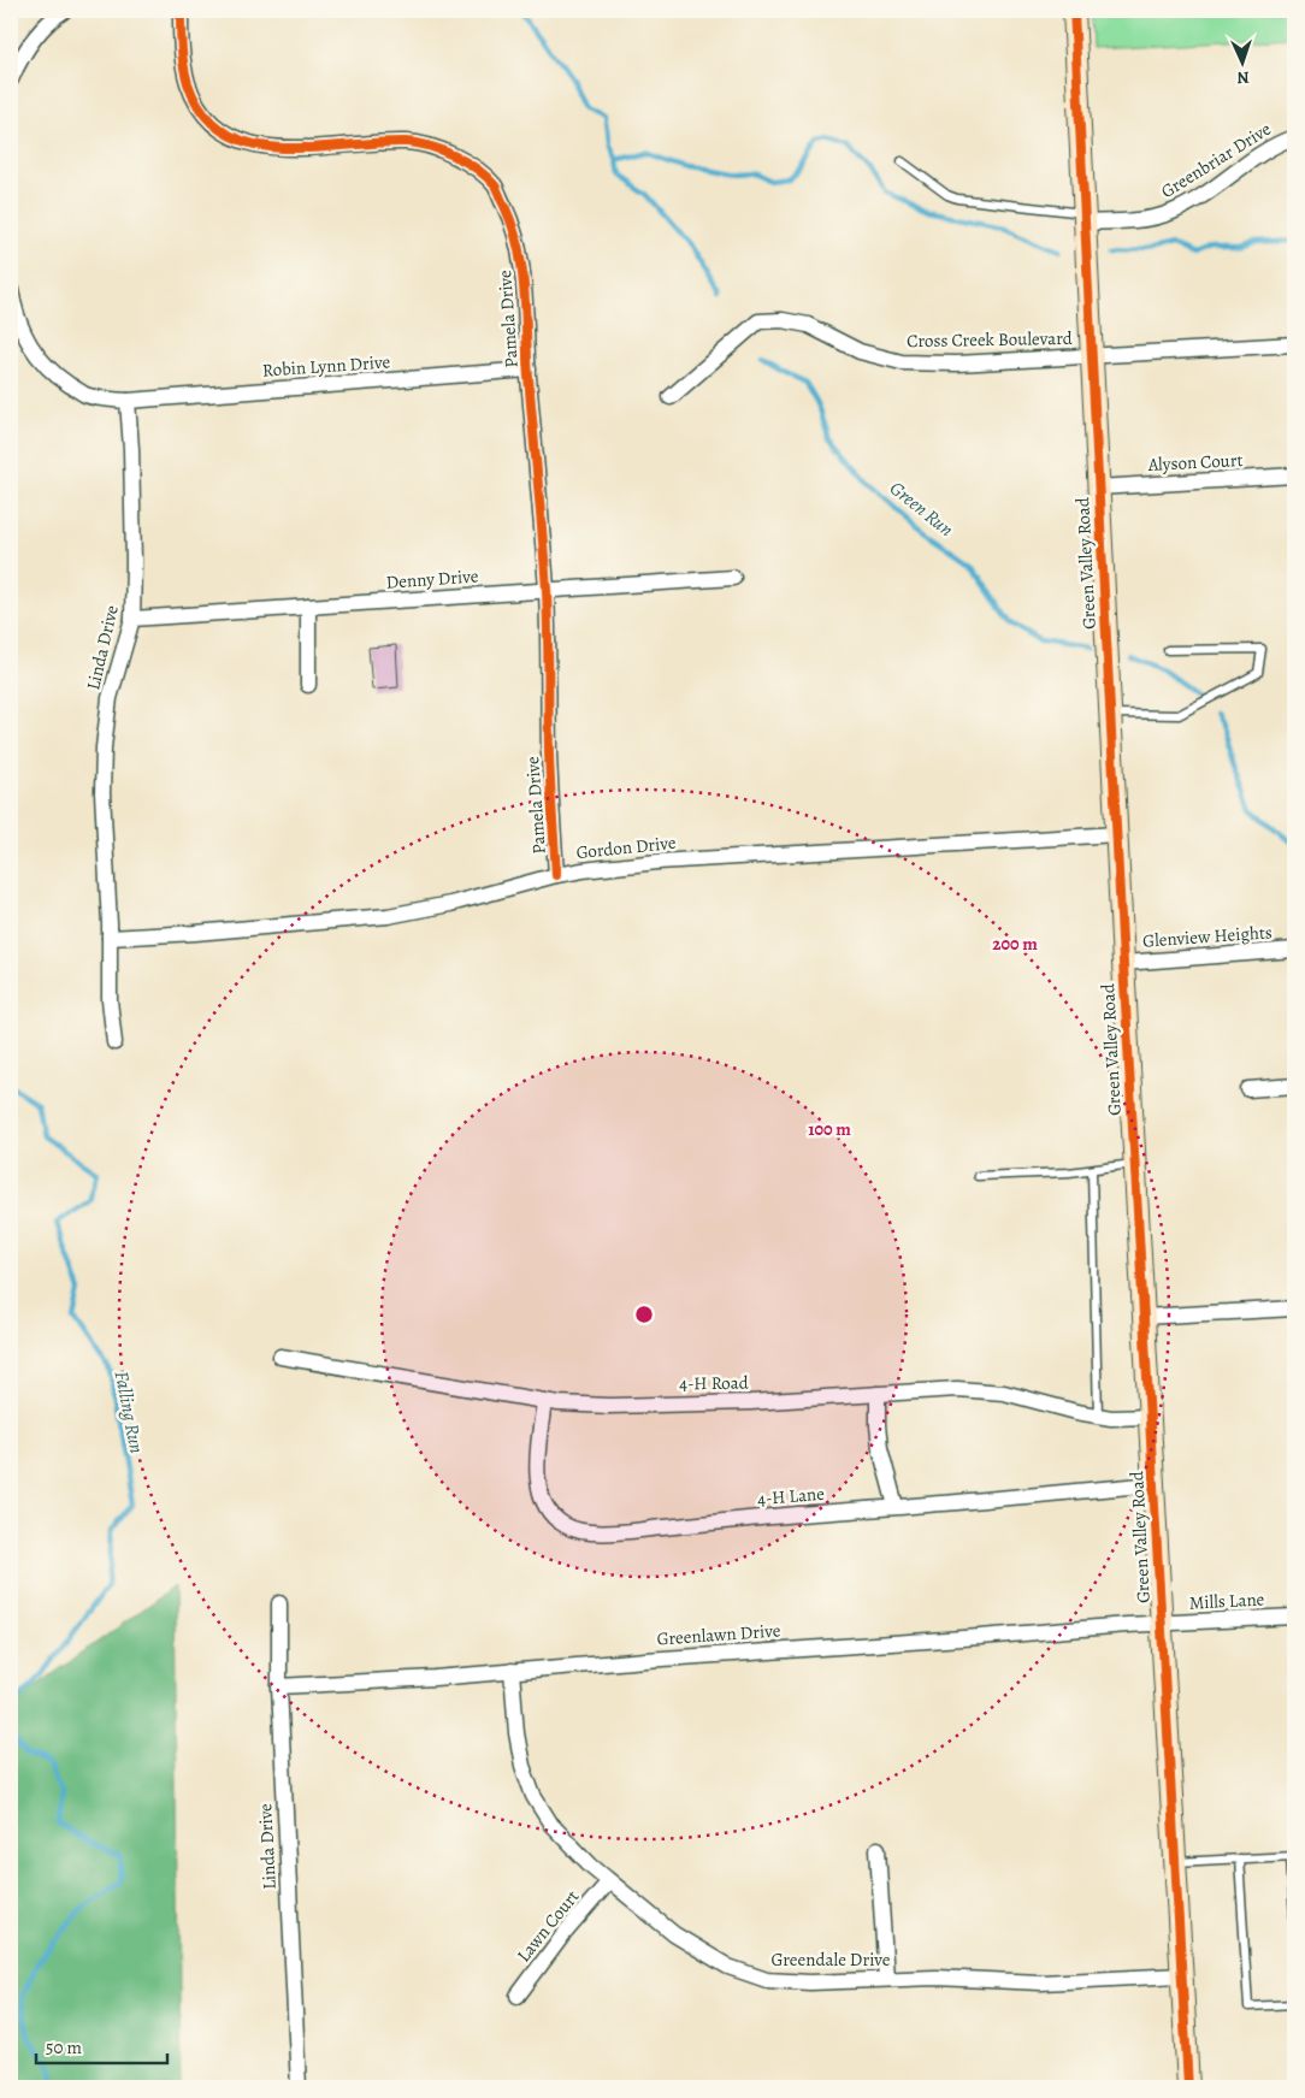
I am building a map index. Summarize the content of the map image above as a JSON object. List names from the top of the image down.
{
  "streets": {
    "street": [
      "Greenbriar Drive",
      "Pamela Drive",
      "Cross Creek Boulevard",
      "Robin Lynn Drive",
      "Alyson Court",
      "Green Valley Road",
      "Denny Drive",
      "Linda Drive",
      "Gordon Drive",
      "Glenview Heights",
      "4-H Road",
      "4-H Lane",
      "Mills Lane",
      "Greenlawn Drive",
      "Lawn Court",
      "Greendale Drive"
    ]
  },
  "crossings": [
    ["Greenbriar Drive", "Green Valley Road"],
    ["Pamela Drive", "Robin Lynn Drive"],
    ["Pamela Drive", "Denny Drive"],
    ["Pamela Drive", "Gordon Drive"],
    ["Cross Creek Boulevard", "Green Valley Road"],
    ["Robin Lynn Drive", "Linda Drive"],
    ["Alyson Court", "Green Valley Road"],
    ["Green Valley Road", "Gordon Drive"],
    ["Green Valley Road", "Glenview Heights"],
    ["Green Valley Road", "4-H Road"],
    ["Green Valley Road", "4-H Lane"],
    ["Green Valley Road", "Mills Lane"],
    ["Green Valley Road", "Greenlawn Drive"],
    ["Green Valley Road", "Greendale Drive"],
    ["Denny Drive", "Linda Drive"],
    ["Linda Drive", "Gordon Drive"],
    ["Linda Drive", "Greenlawn Drive"],
    ["4-H Road", "4-H Lane"],
    ["Mills Lane", "Greenlawn Drive"],
    ["Greenlawn Drive", "Greendale Drive"],
    ["Lawn Court", "Greendale Drive"]
  ],
  "water": ["Green Run", "Falling Run"],
  "scale_bar": "50 m",
  "north": "bottom",
  "rings": ["200 m", "100 m"]
}
